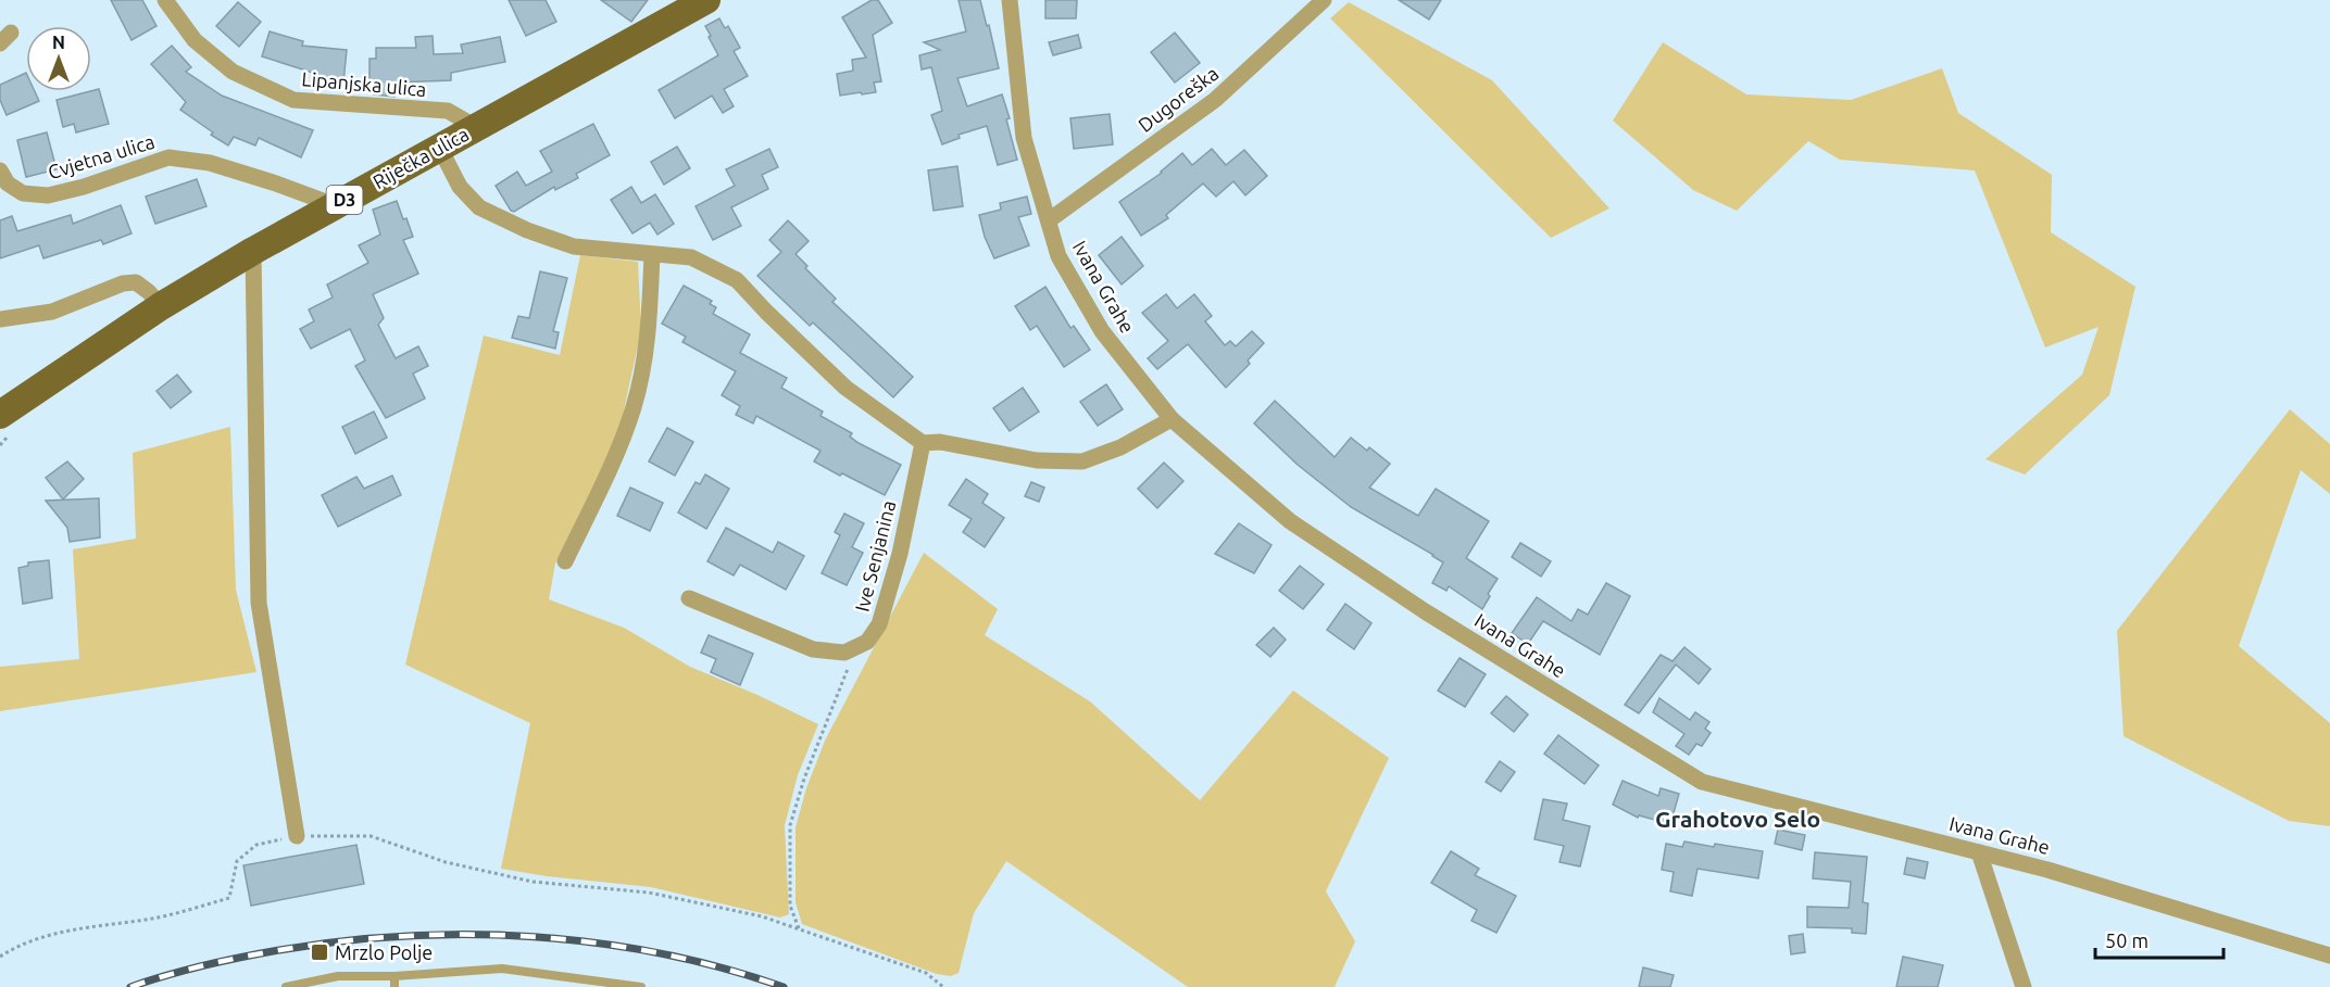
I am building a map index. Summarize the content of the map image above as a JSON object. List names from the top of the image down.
{
  "streets": {
    "main road": ["Riječka ulica", "D3"],
    "street": [
      "Lipanjska ulica",
      "Dugoreška",
      "Cvjetna ulica",
      "Ivana Grahe",
      "Ive Senjanina"
    ]
  },
  "crossings": [
    ["Lipanjska ulica", "Riječka ulica"],
    ["Dugoreška", "Ivana Grahe"],
    ["Cvjetna ulica", "Riječka ulica"]
  ],
  "districts": ["Grahotovo Selo"],
  "places": {
    "transit": ["Mrzlo Polje"]
  },
  "scale_bar": "50 m",
  "north": "top"
}
